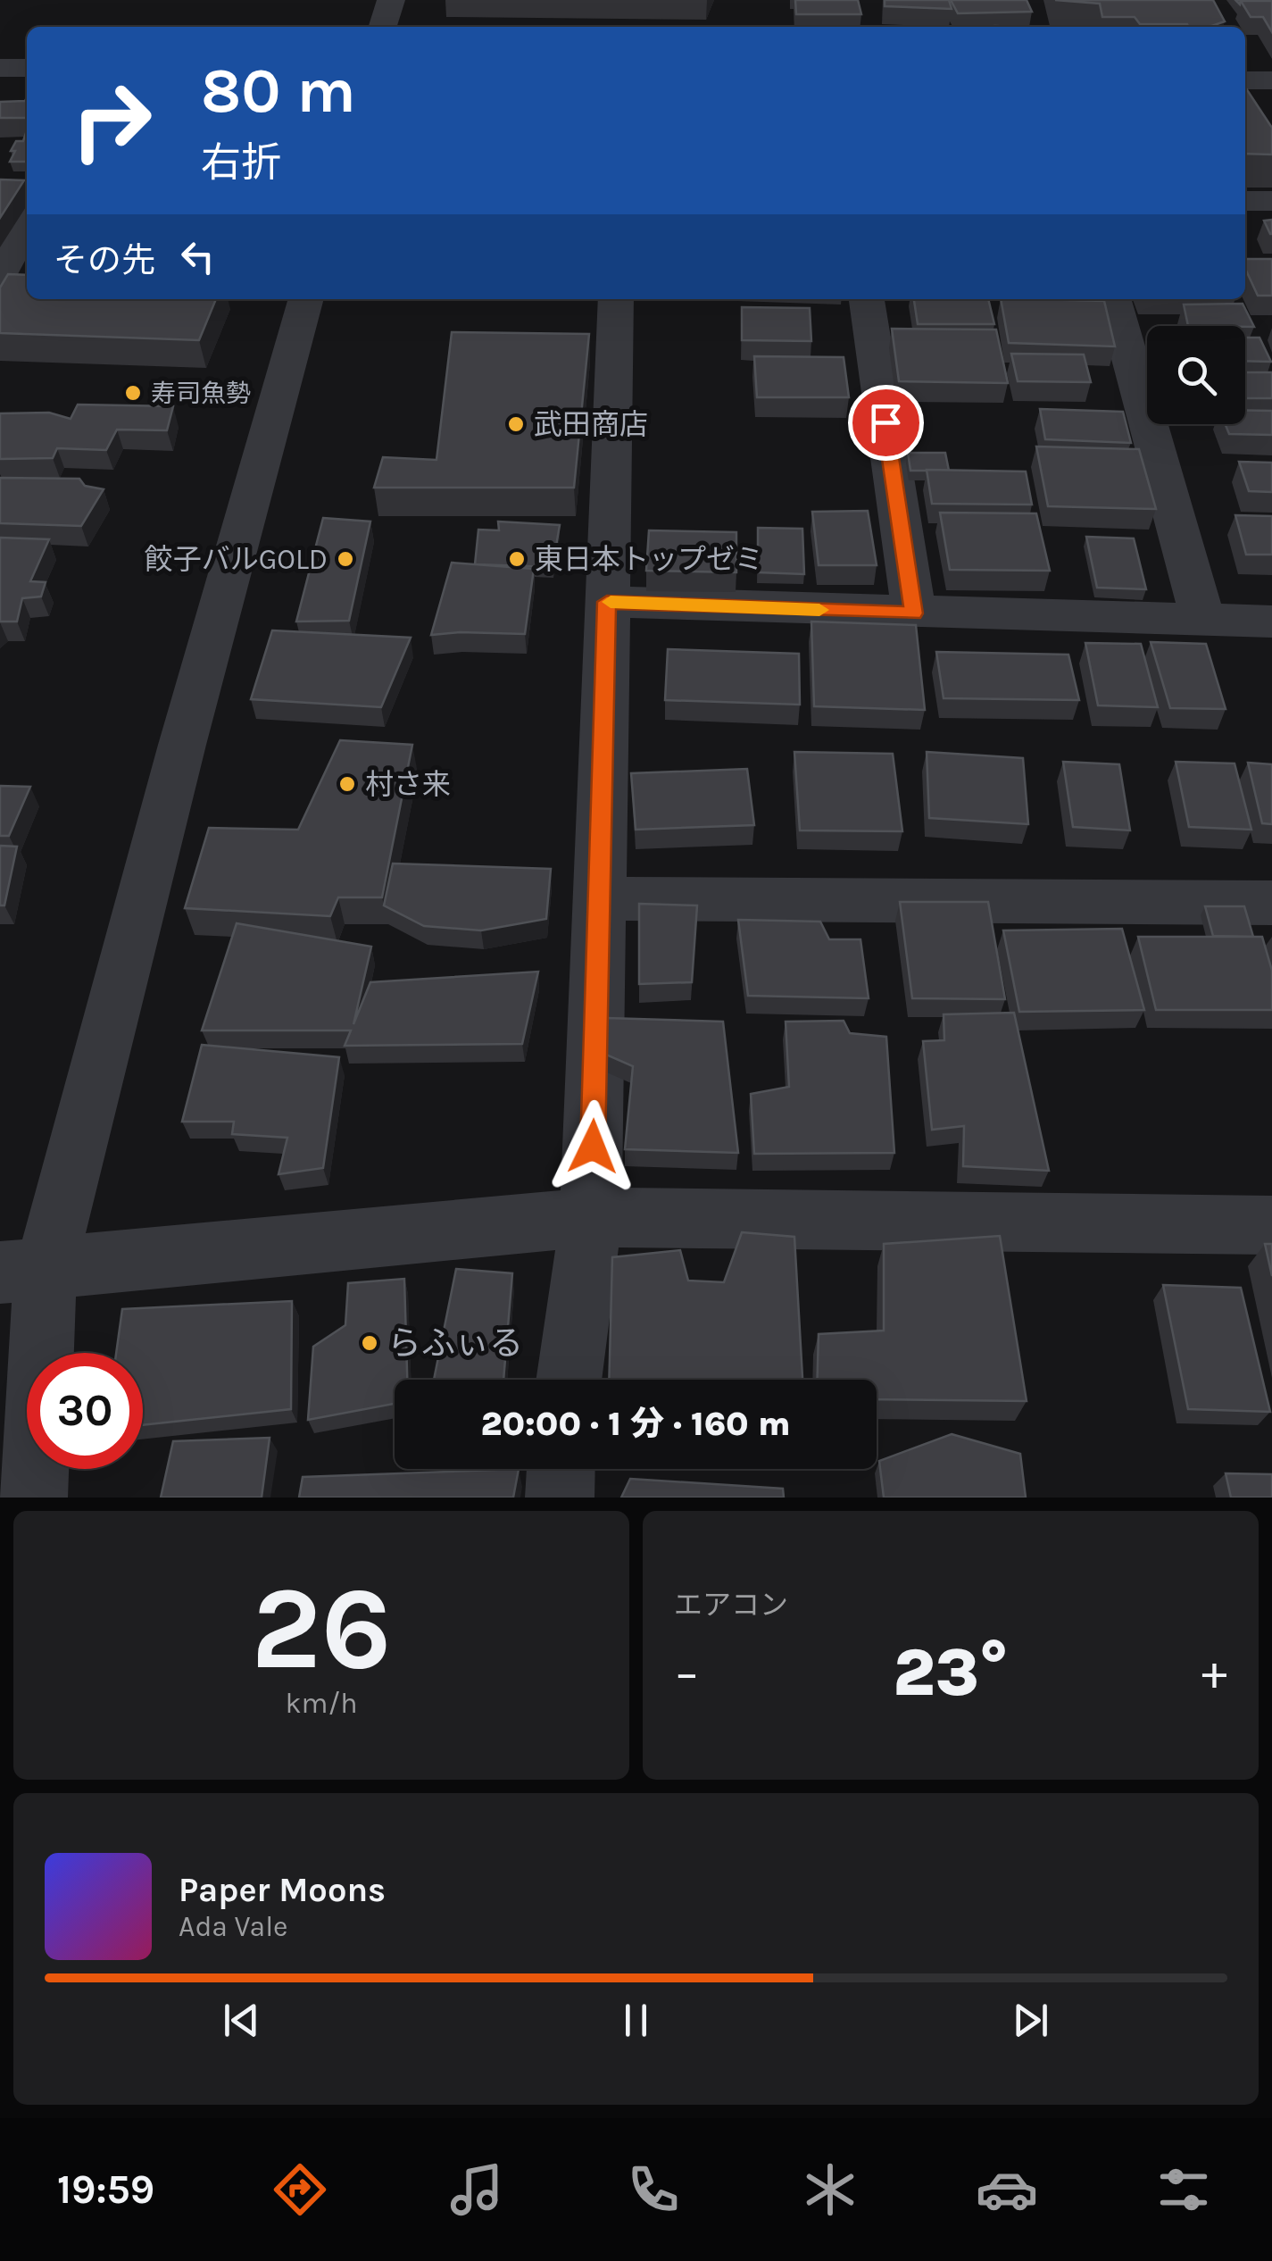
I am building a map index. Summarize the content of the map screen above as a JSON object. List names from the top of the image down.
{
  "places": [
    "寿司魚勢",
    "武田商店",
    "餃子バルGOLD",
    "東日本トップゼミ",
    "村さ来",
    "らふぃる"
  ],
  "page": {
    "turn": ["80 m", "右折"],
    "then": "その先",
    "limit": "30",
    "trip": "20:00 · 1 分 · 160 m",
    "tile": [
      ["26", "km/h"],
      "エアコン"
    ],
    "heat": ["−", "23°", "+"],
    "song": ["Paper Moons", "Ada Vale"],
    "tabs": "19:59"
  }
}
